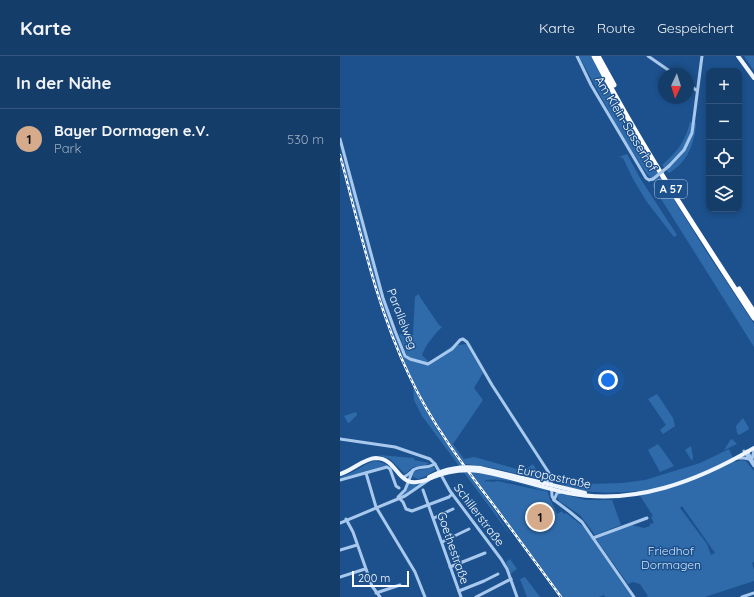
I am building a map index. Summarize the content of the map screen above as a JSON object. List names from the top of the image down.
{
  "streets": {
    "highway": ["A 57"],
    "main road": ["Europastraße"],
    "street": [
      "Am Klein-Sasserhof",
      "Parallelweg",
      "Schillerstraße",
      "Goethestraße"
    ]
  },
  "crossings": [
    ["Parallelweg", "Europastraße"]
  ],
  "parks": ["Friedhof Dormagen"],
  "scale_bar": "200 m",
  "north": "bottom",
  "page": {
    "header": "Karte",
    "nav": ["Karte", "Route", "Gespeichert"],
    "heading": "In der Nähe",
    "map_buttons": ["+", "−"],
    "list": [
      {
        "mark": "1",
        "name": "Bayer Dormagen e.V.",
        "note": "Park",
        "value": "530 m"
      }
    ],
    "pins": "1",
    "scale": "200 m"
  }
}
